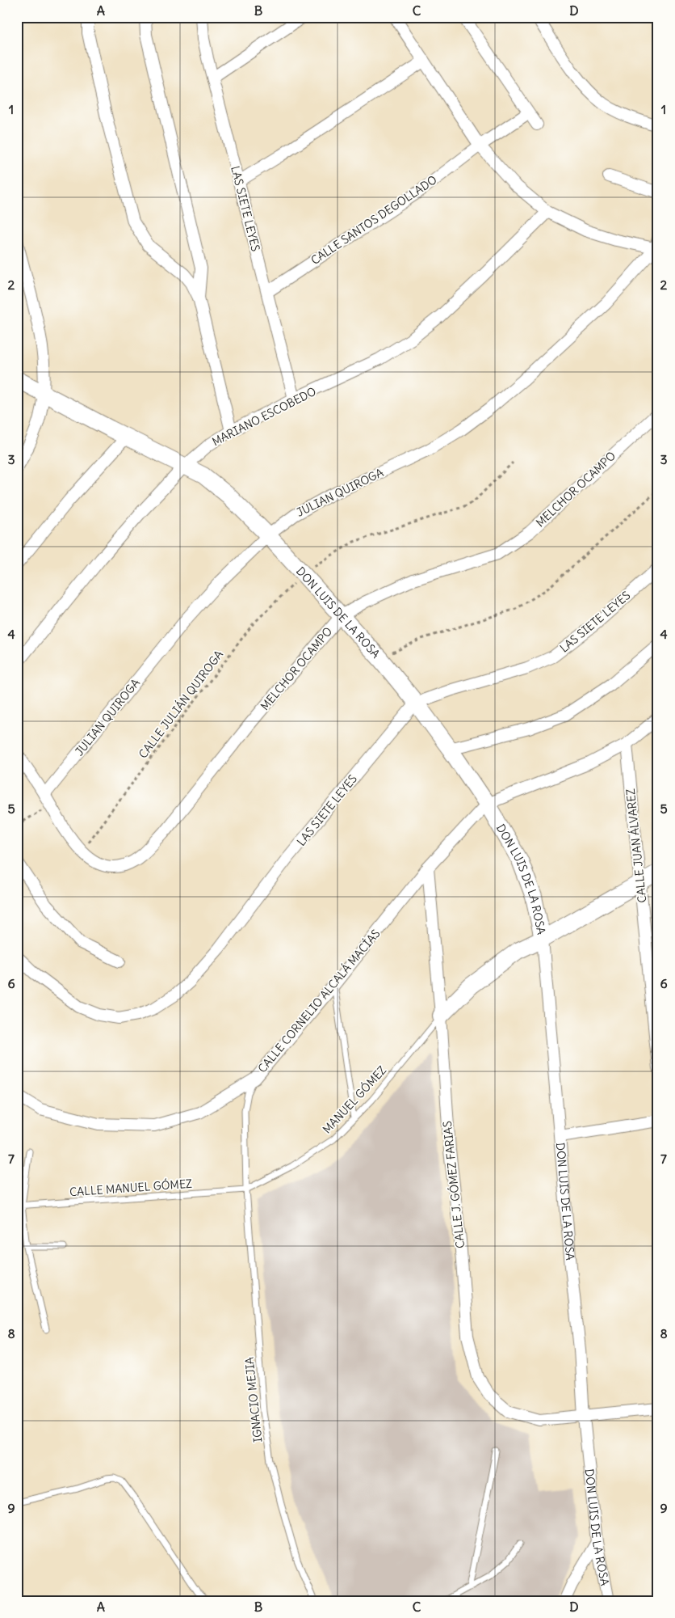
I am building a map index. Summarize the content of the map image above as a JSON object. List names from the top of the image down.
{
  "streets": {
    "street": [
      "LAS SIETE LEYES",
      "CALLE SANTOS DEGOLLADO",
      "MARIANO ESCOBEDO",
      "MELCHOR OCAMPO",
      "JULIAN QUIROGA",
      "DON LUIS DE LA ROSA",
      "CALLE JUAN ÁLVAREZ",
      "CALLE CORNELIO ALCALÁ MACÍAS",
      "CALLE J. GÓMEZ FARIAS"
    ],
    "lane": ["MANUEL GÓMEZ", "CALLE MANUEL GÓMEZ", "IGNACIO MEJIA"],
    "path": ["CALLE JULIÁN QUIROGA"]
  },
  "crossings": [
    ["LAS SIETE LEYES", "CALLE SANTOS DEGOLLADO"],
    ["LAS SIETE LEYES", "MARIANO ESCOBEDO"],
    ["LAS SIETE LEYES", "DON LUIS DE LA ROSA"],
    ["MARIANO ESCOBEDO", "DON LUIS DE LA ROSA"],
    ["MELCHOR OCAMPO", "JULIAN QUIROGA"],
    ["MELCHOR OCAMPO", "DON LUIS DE LA ROSA"],
    ["MELCHOR OCAMPO", "CALLE JULIÁN QUIROGA"],
    ["JULIAN QUIROGA", "DON LUIS DE LA ROSA"],
    ["DON LUIS DE LA ROSA", "CALLE JULIÁN QUIROGA"],
    ["DON LUIS DE LA ROSA", "CALLE CORNELIO ALCALÁ MACÍAS"],
    ["DON LUIS DE LA ROSA", "CALLE J. GÓMEZ FARIAS"],
    ["CALLE CORNELIO ALCALÁ MACÍAS", "CALLE J. GÓMEZ FARIAS"],
    ["CALLE CORNELIO ALCALÁ MACÍAS", "IGNACIO MEJIA"],
    ["MANUEL GÓMEZ", "CALLE J. GÓMEZ FARIAS"],
    ["MANUEL GÓMEZ", "CALLE MANUEL GÓMEZ"],
    ["MANUEL GÓMEZ", "IGNACIO MEJIA"],
    ["CALLE MANUEL GÓMEZ", "IGNACIO MEJIA"]
  ],
  "grid": {
    "columns": [
      "A",
      "B",
      "C",
      "D"
    ],
    "rows": [
      "1",
      "2",
      "3",
      "4",
      "5",
      "6",
      "7",
      "8",
      "9"
    ]
  }
}
